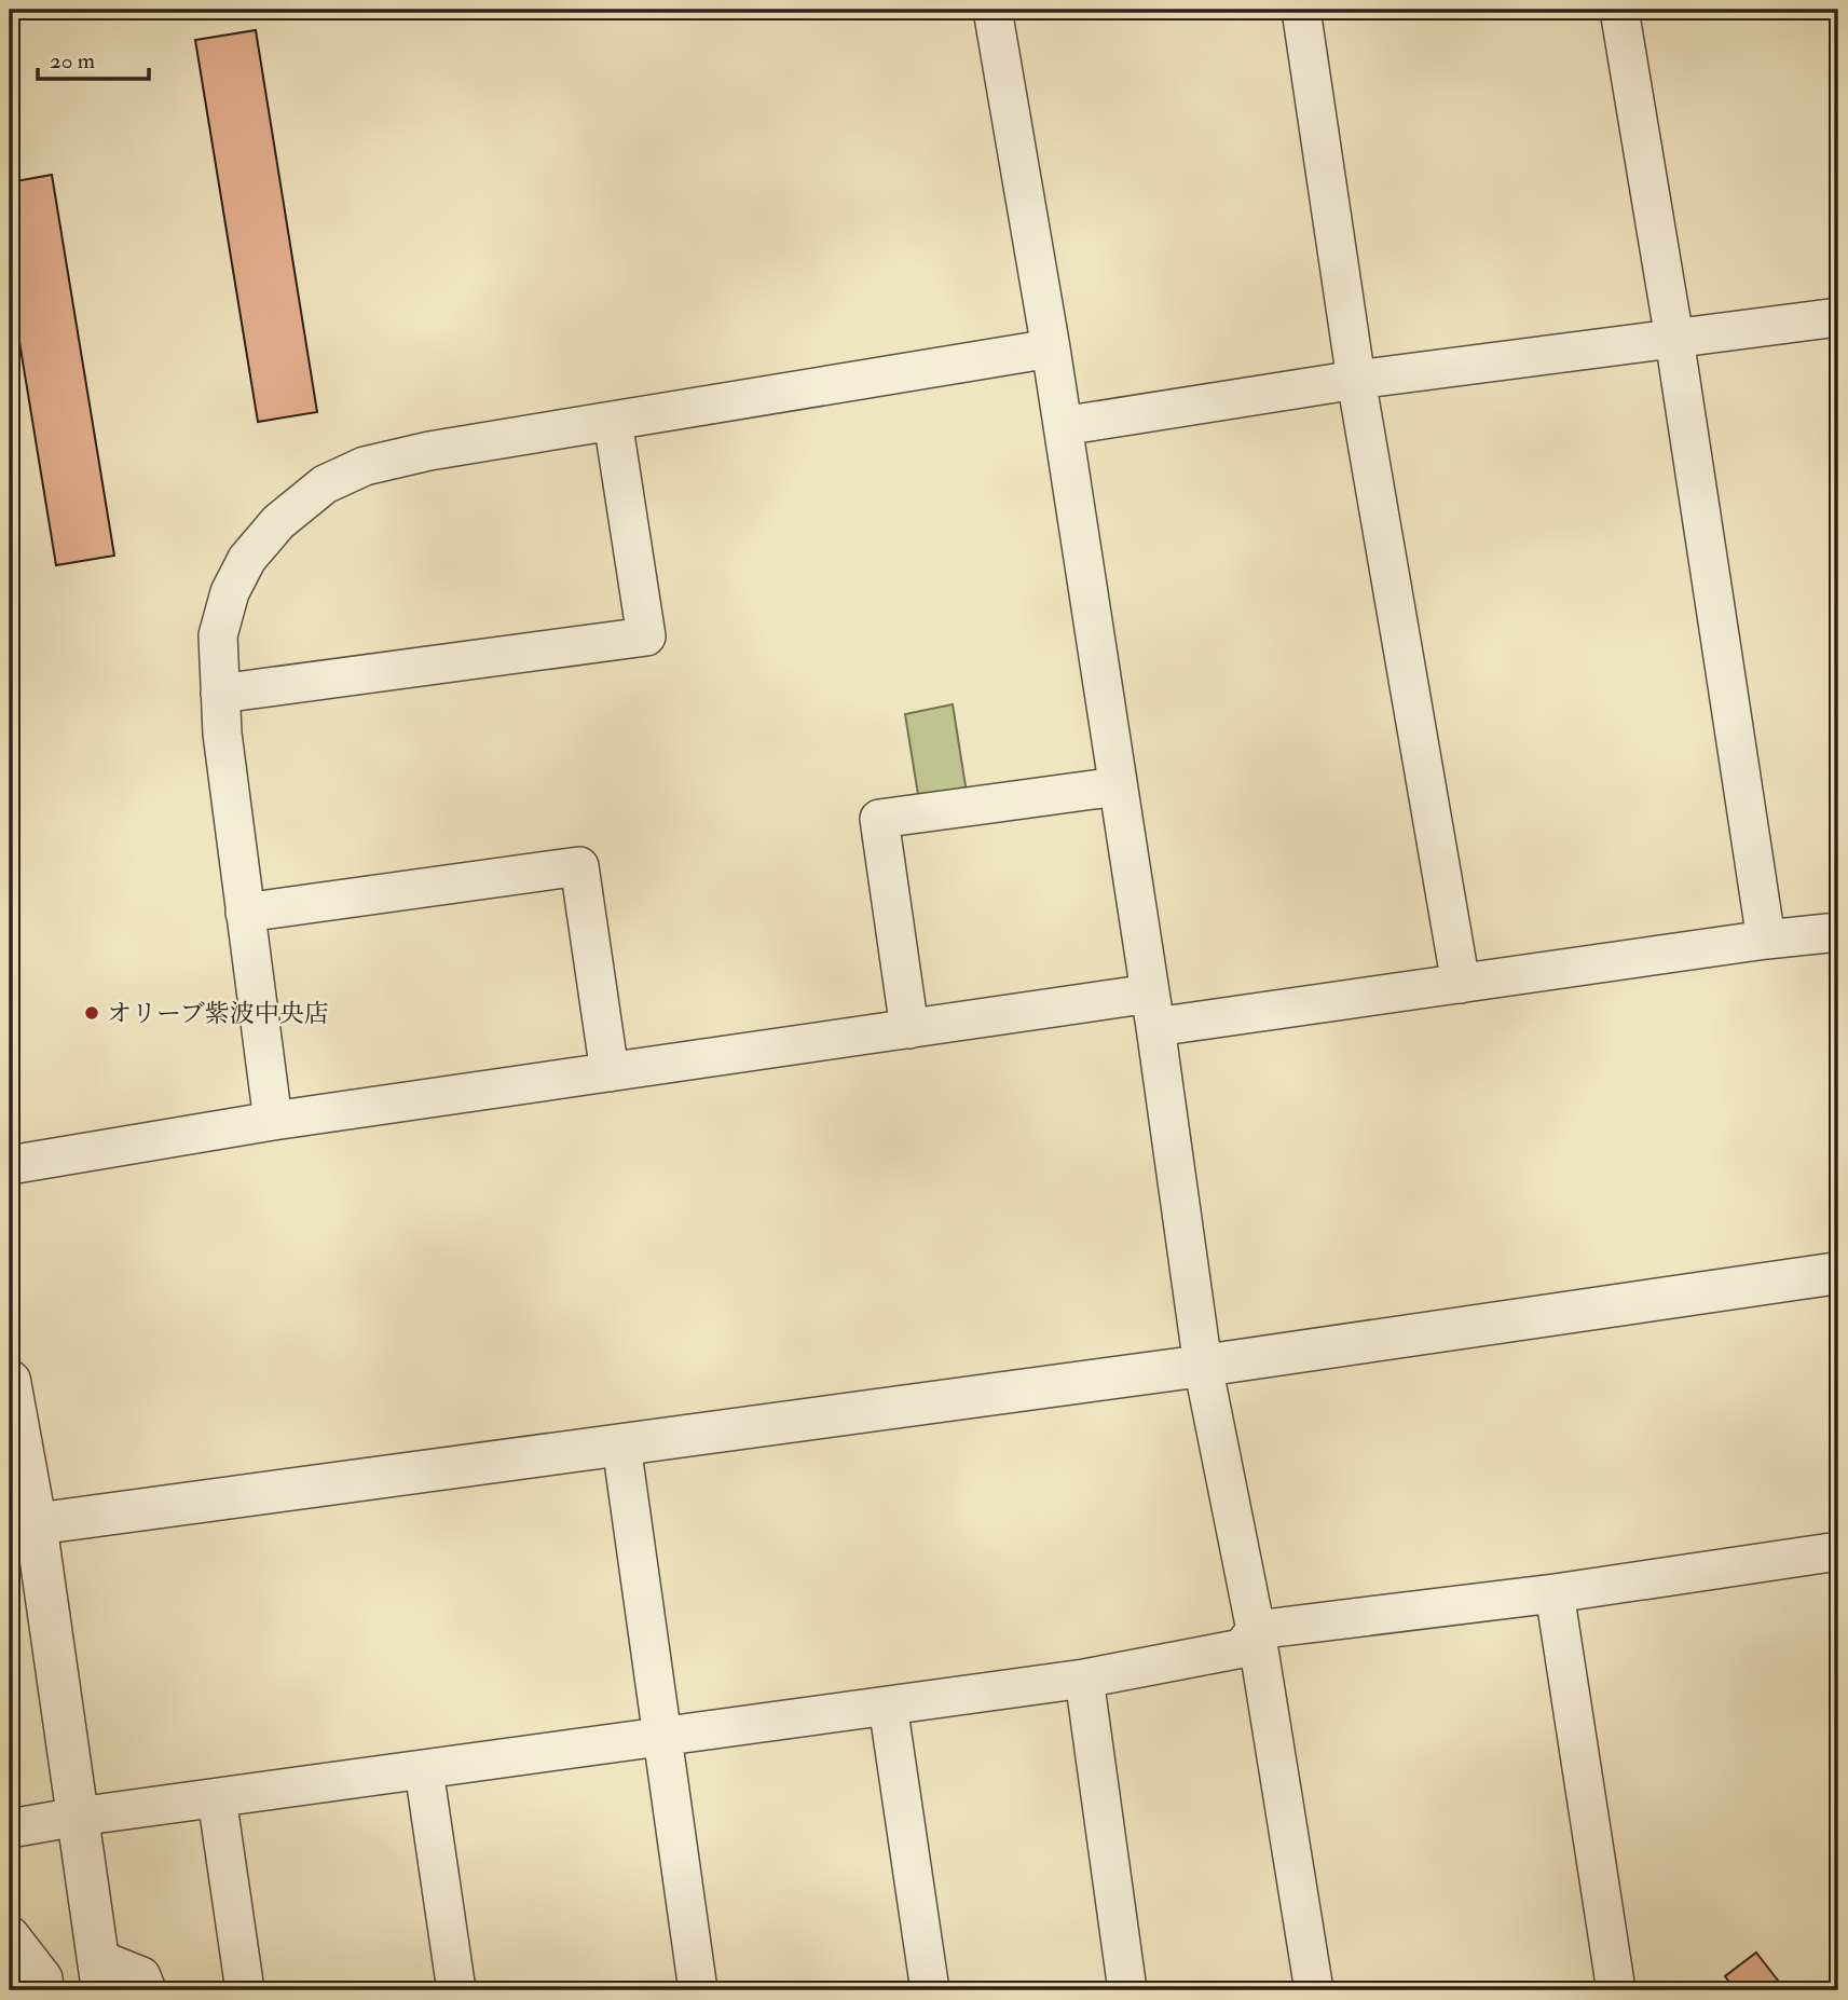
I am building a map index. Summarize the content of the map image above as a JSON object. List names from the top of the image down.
{
  "places": ["オリーブ紫波中央店"],
  "scale_bar": "20 m"
}
